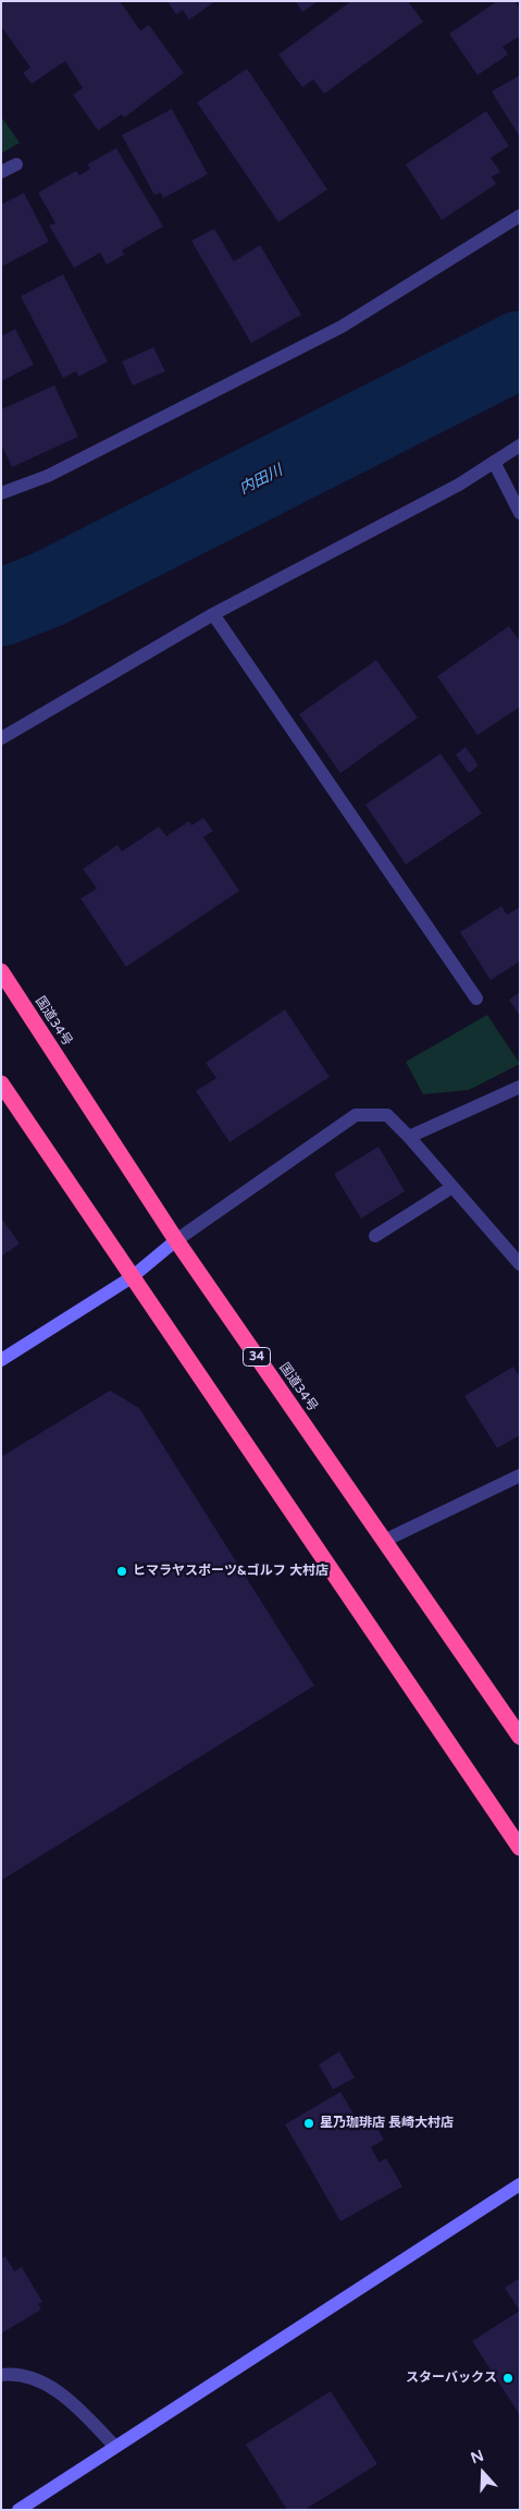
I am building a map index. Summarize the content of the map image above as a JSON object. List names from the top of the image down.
{
  "streets": {
    "highway": ["国道34号", "34"]
  },
  "water": ["内田川"],
  "places": ["ヒマラヤスポーツ&ゴルフ 大村店", "星乃珈琲店 長崎大村店", "スターバックス"],
  "north": "top"
}
